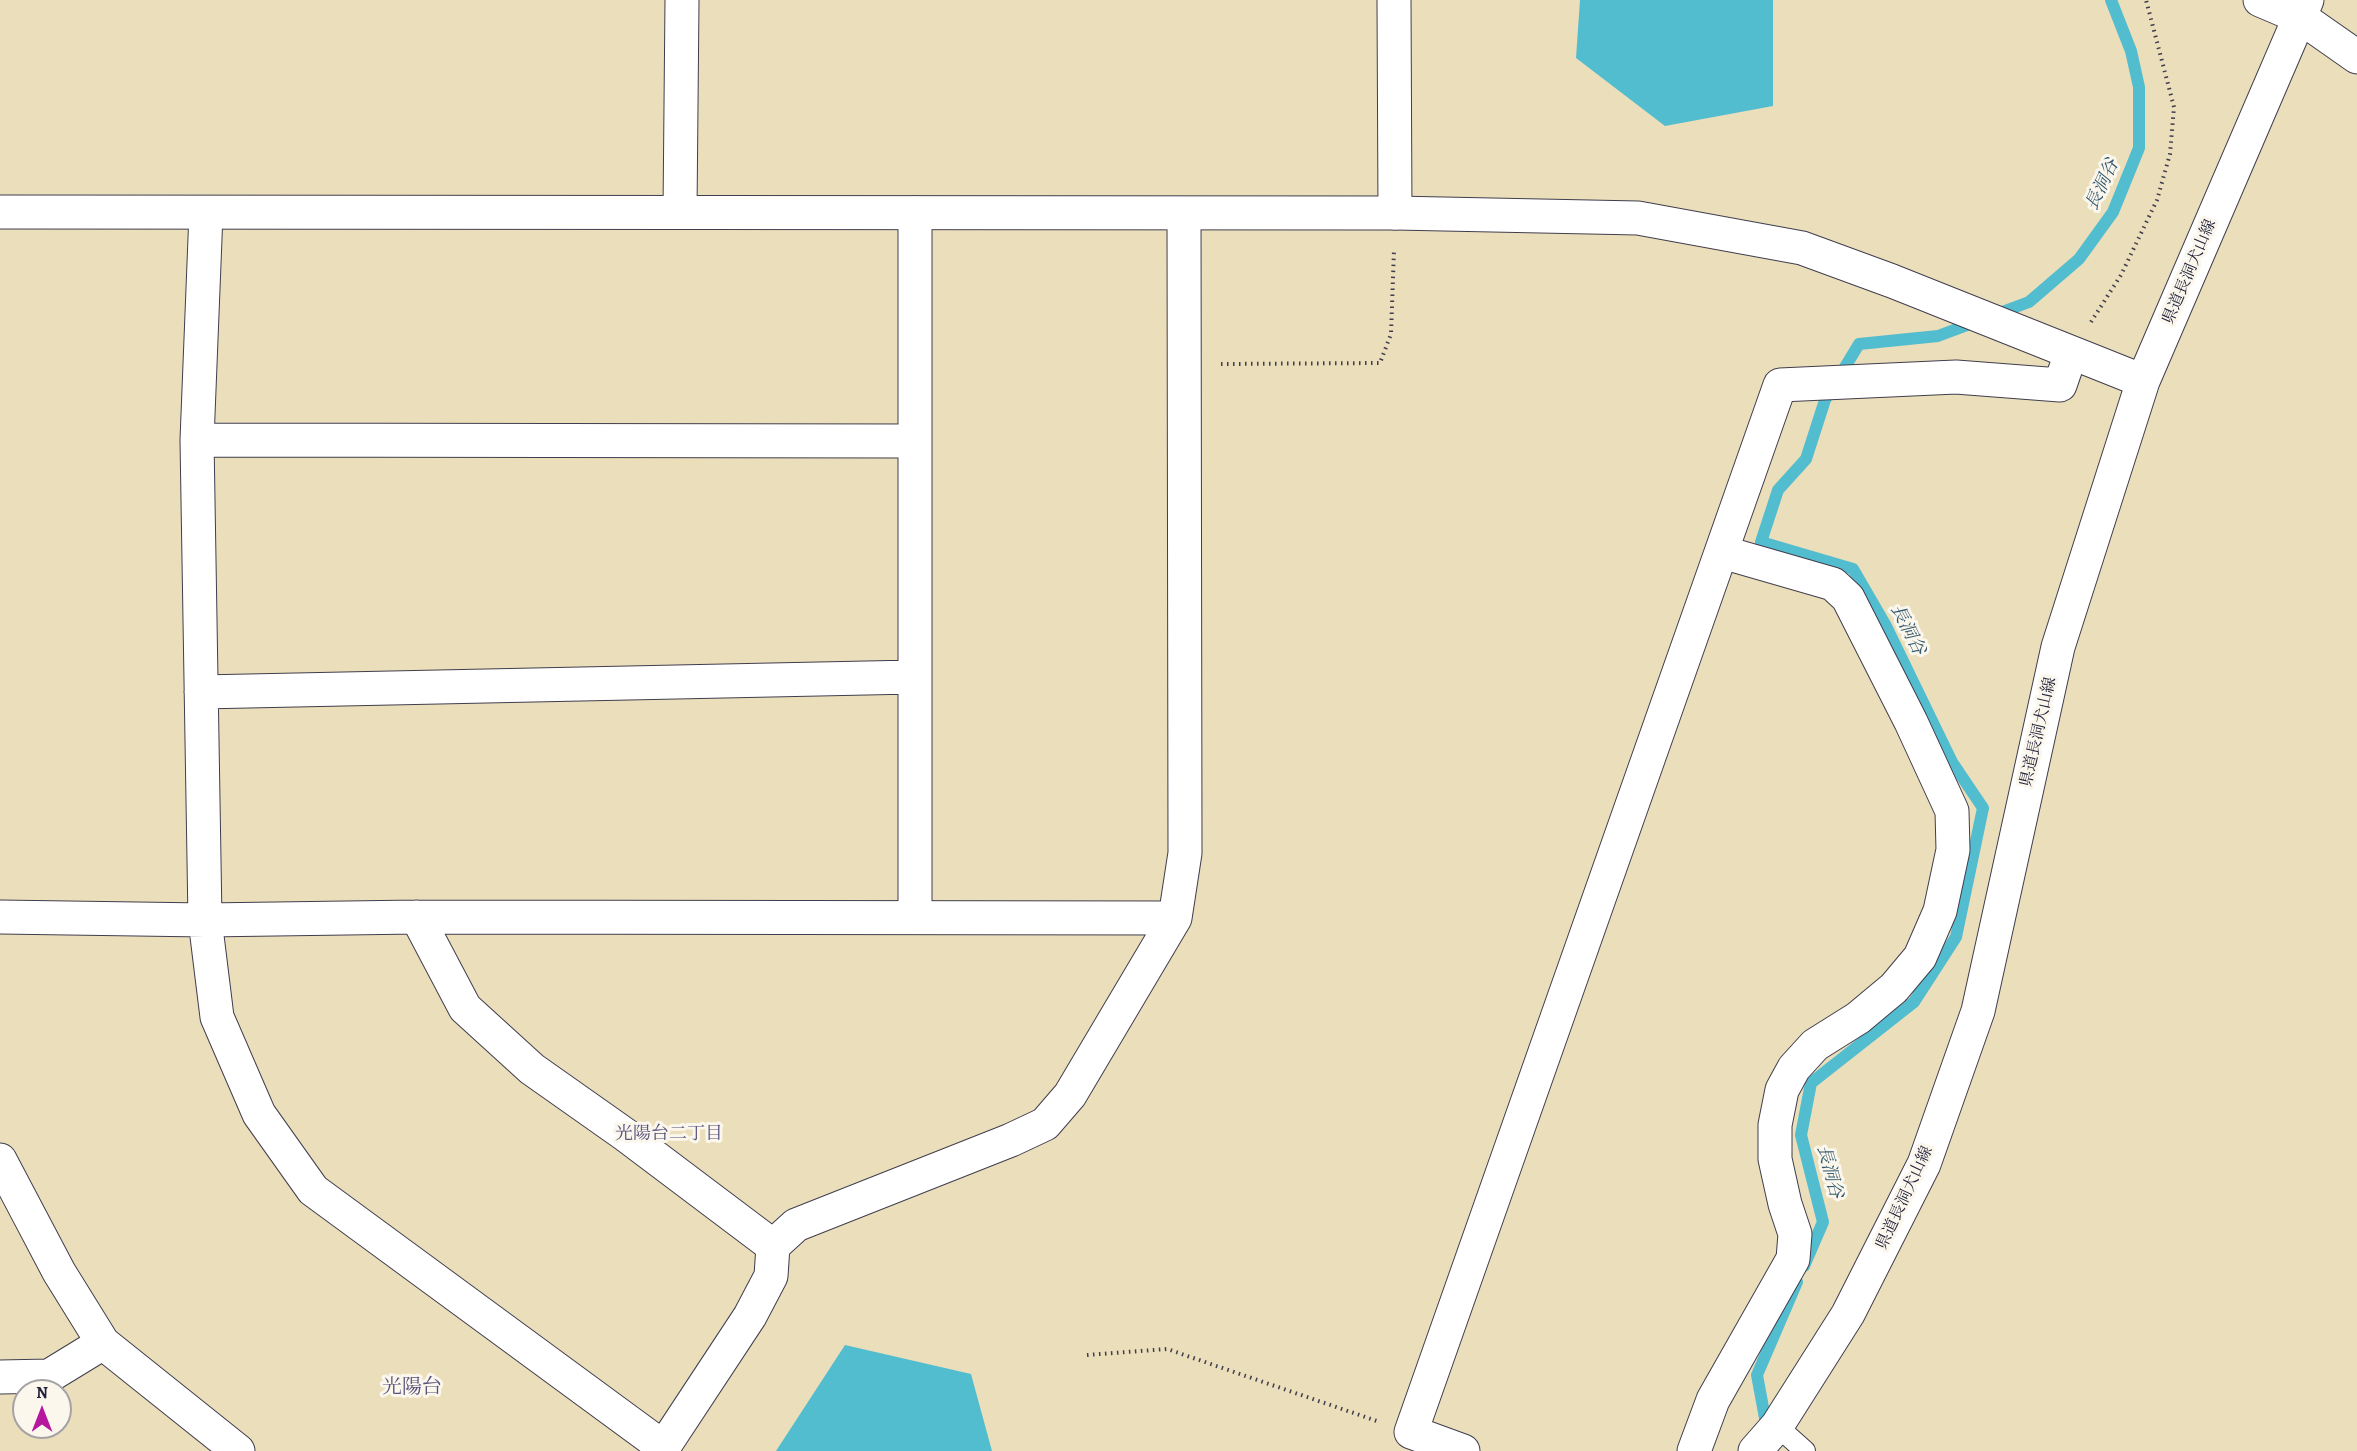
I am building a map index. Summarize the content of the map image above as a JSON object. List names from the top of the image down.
{
  "streets": {
    "street": ["県道長洞犬山線"]
  },
  "districts": ["光陽台二丁目", "光陽台"],
  "water": ["長洞谷"],
  "north": "top"
}
